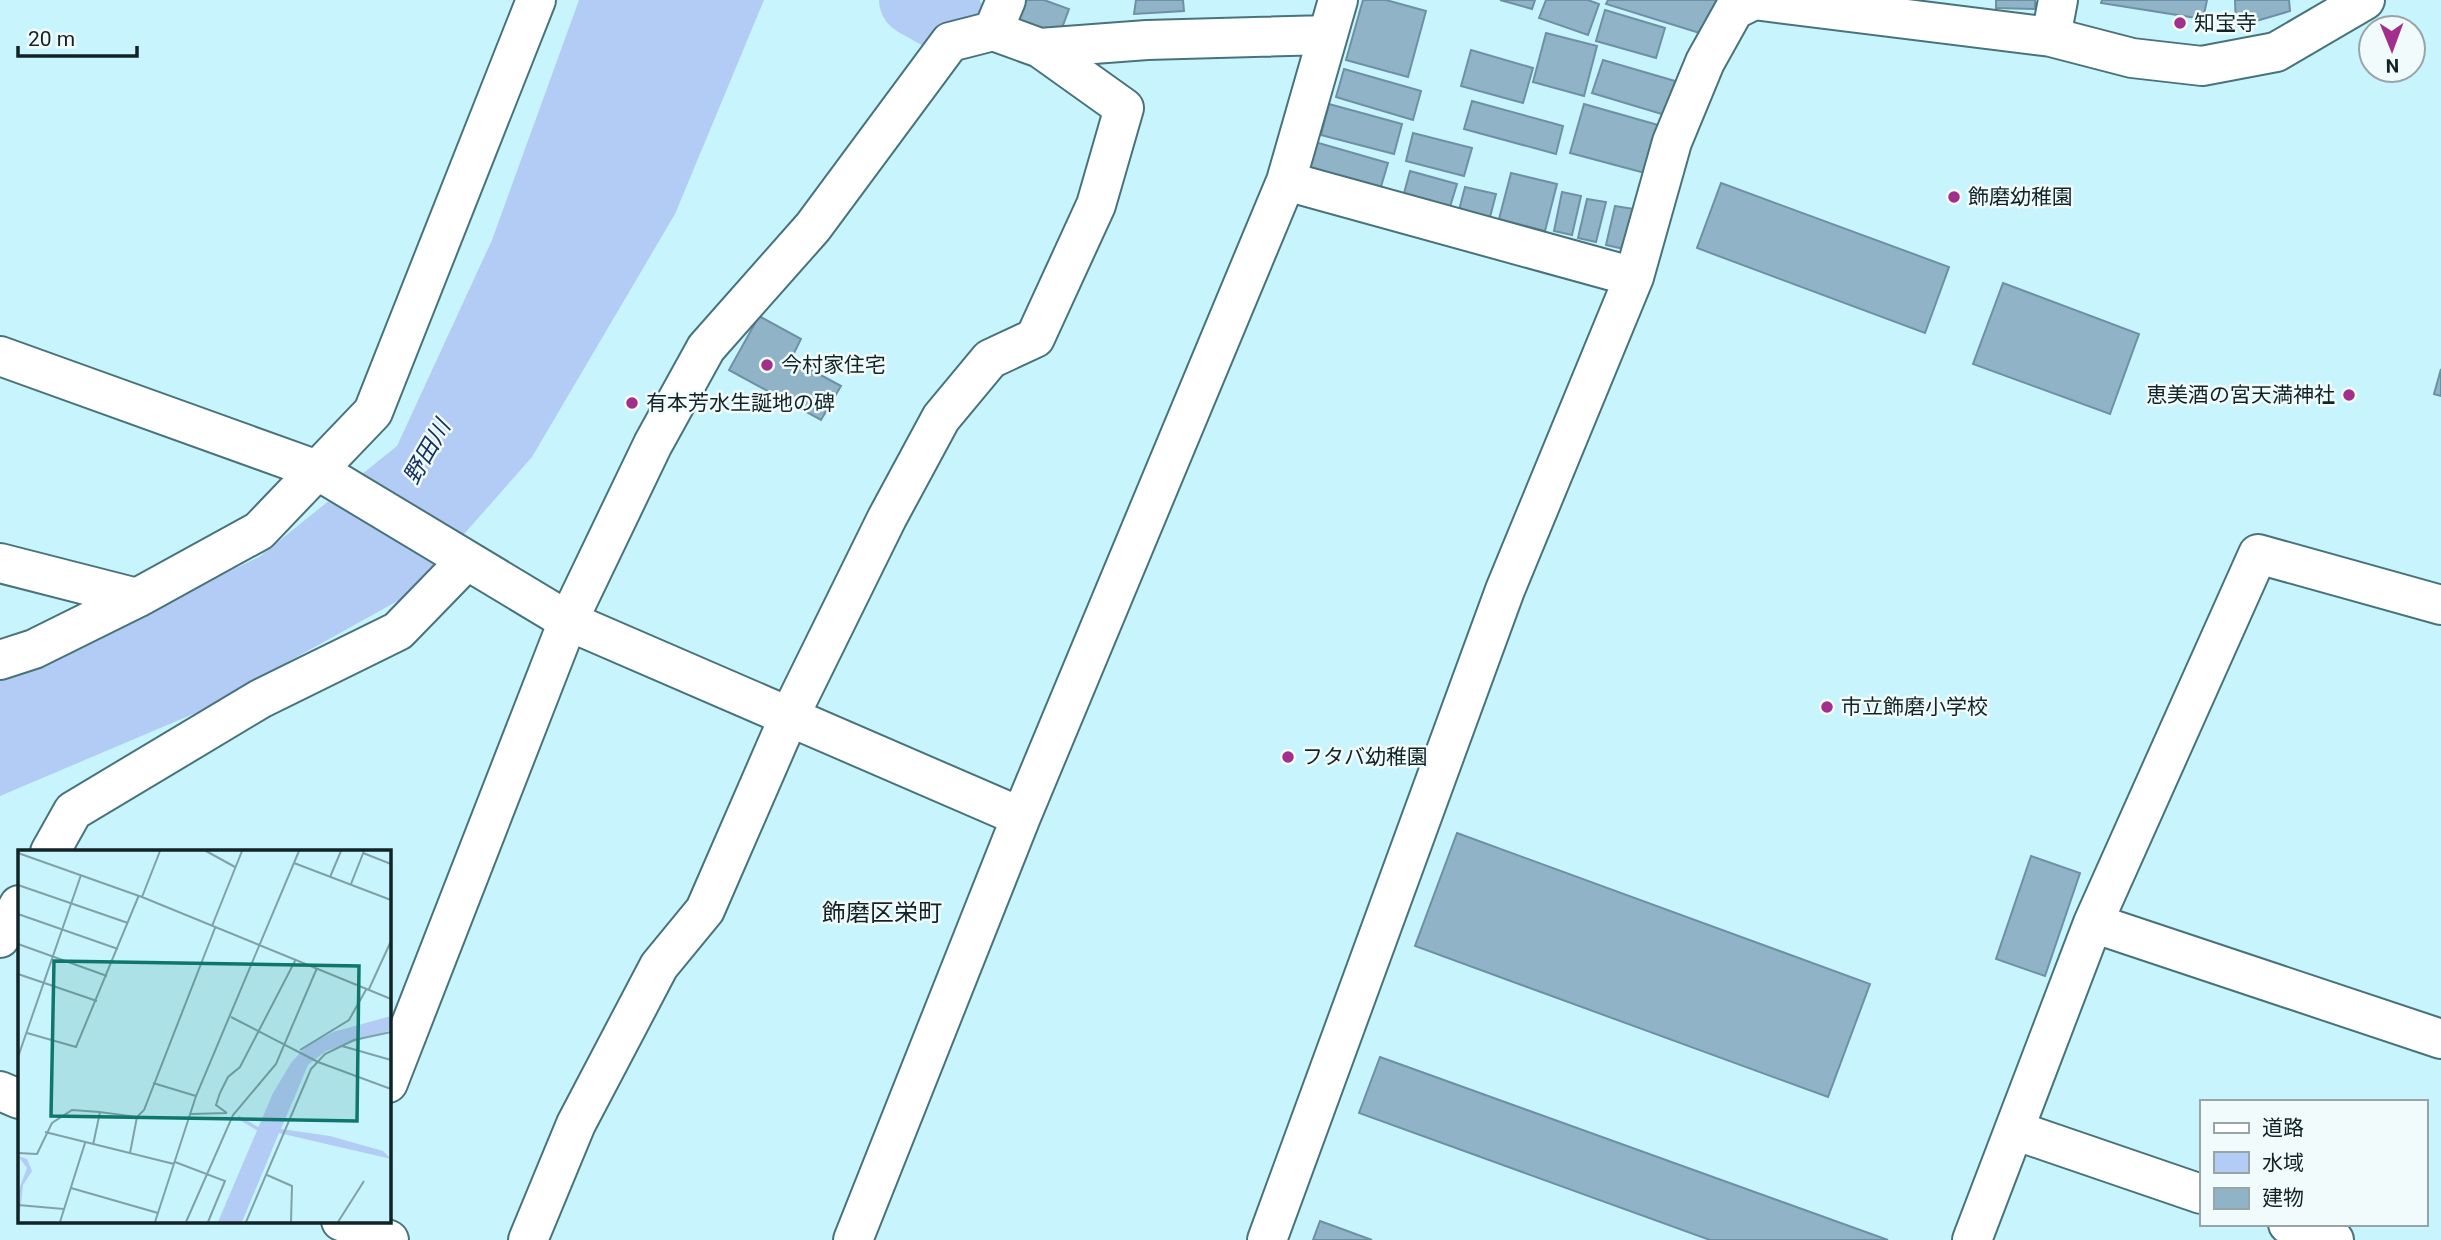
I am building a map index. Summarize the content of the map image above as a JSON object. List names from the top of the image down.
{
  "districts": ["飾磨区栄町"],
  "water": ["野田川"],
  "places": [
    "知宝寺",
    "飾磨幼稚園",
    "今村家住宅",
    "恵美酒の宮天満神社",
    "有本芳水生誕地の碑",
    "市立飾磨小学校",
    "フタバ幼稚園"
  ],
  "legend": ["道路", "水域", "建物"],
  "scale_bar": "20 m",
  "north": "bottom"
}
